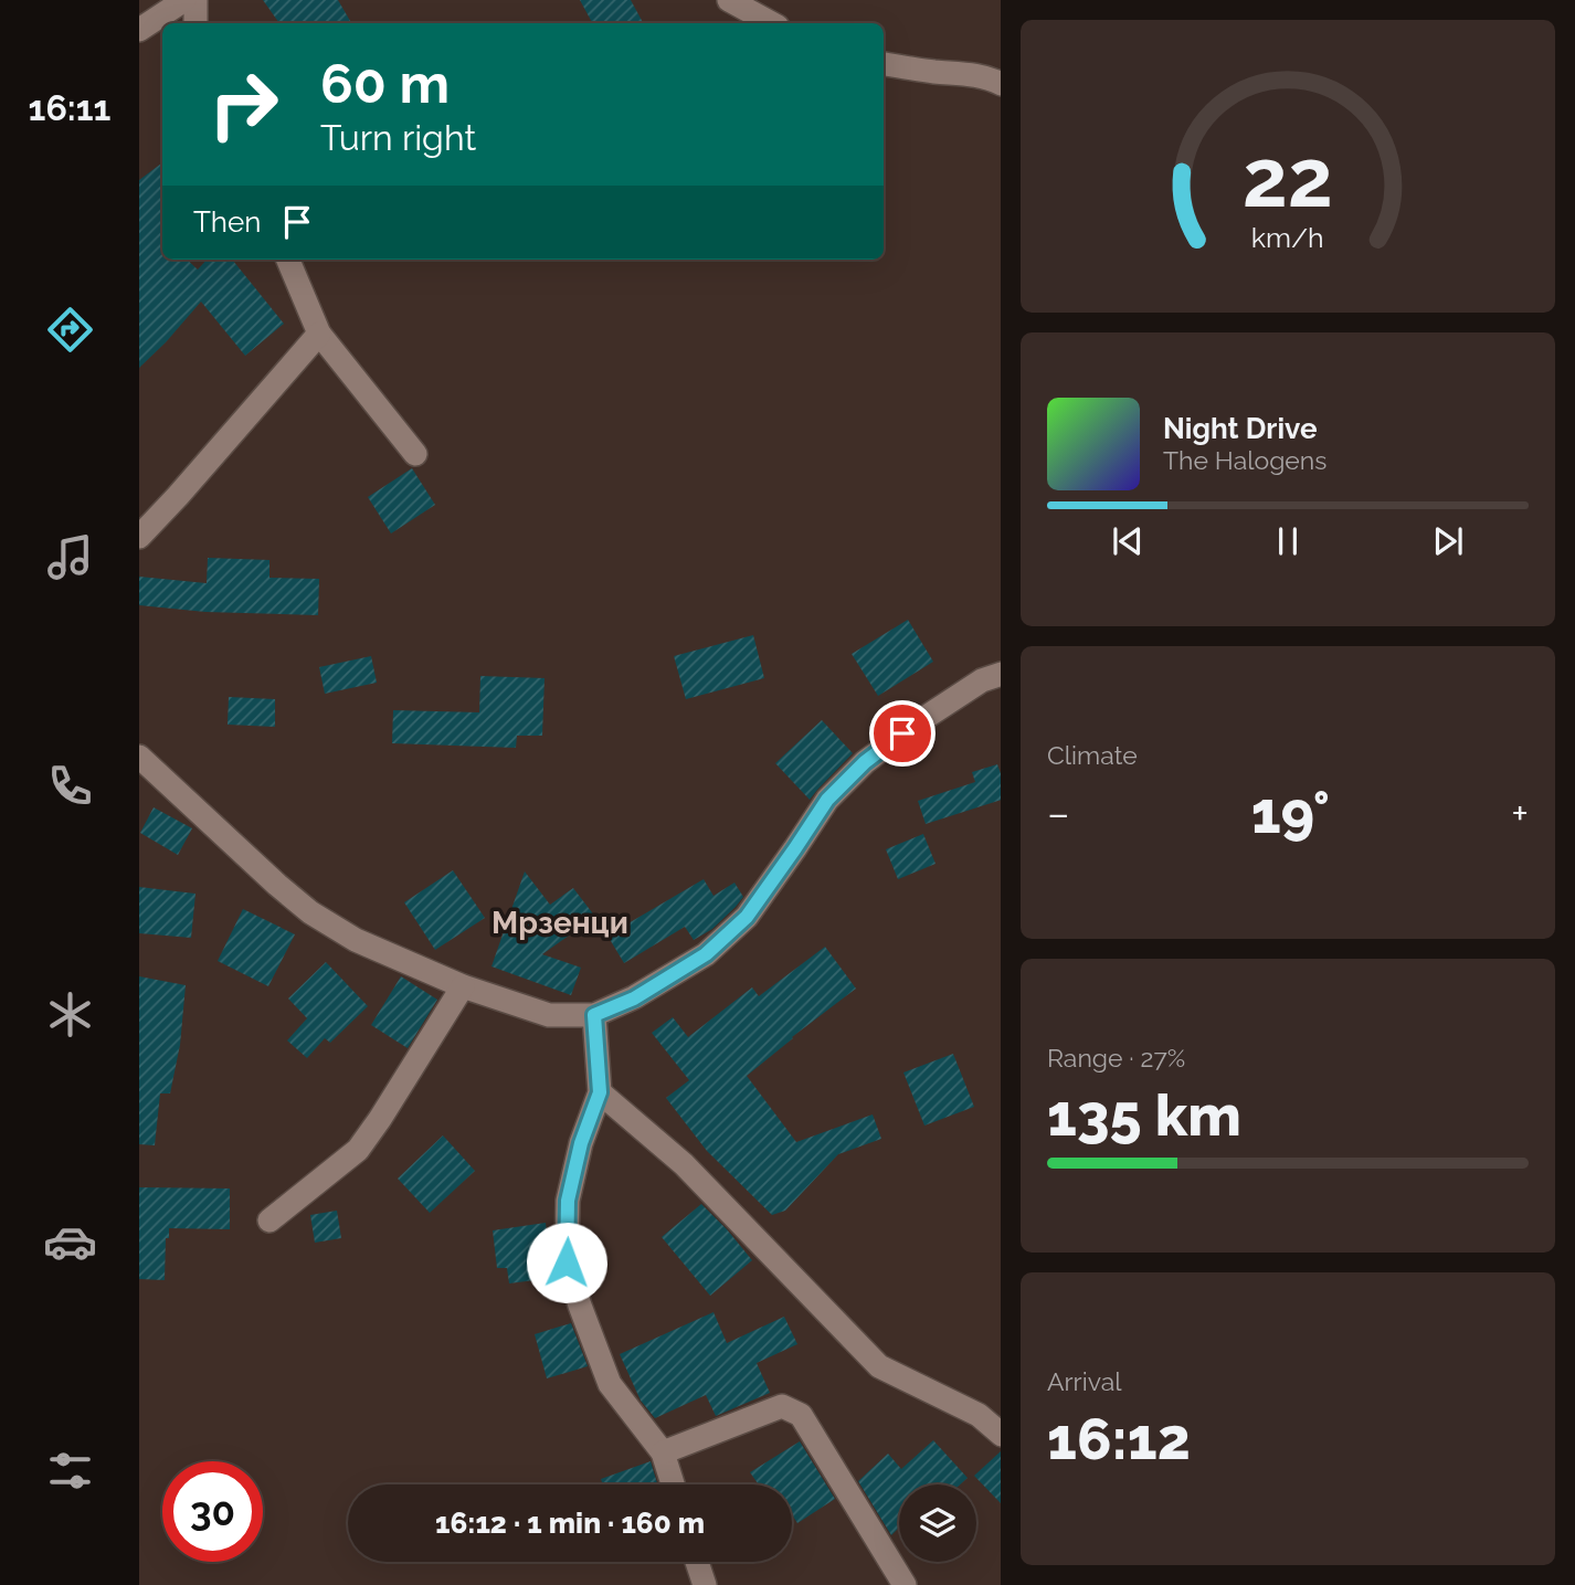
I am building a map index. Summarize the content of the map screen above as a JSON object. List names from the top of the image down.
{
  "districts": ["Мрзенци"],
  "page": {
    "tabs": "16:11",
    "turn": ["60 m", "Turn right"],
    "then": "Then",
    "song": ["Night Drive", "The Halogens"],
    "tile": [
      "Climate",
      ["Range · 27%", "135 km"],
      ["Arrival", "16:12"]
    ],
    "heat": ["−", "19°", "+"],
    "limit": "30",
    "trip": "16:12 · 1 min · 160 m",
    "gauge": ["22", "km/h"]
  }
}
